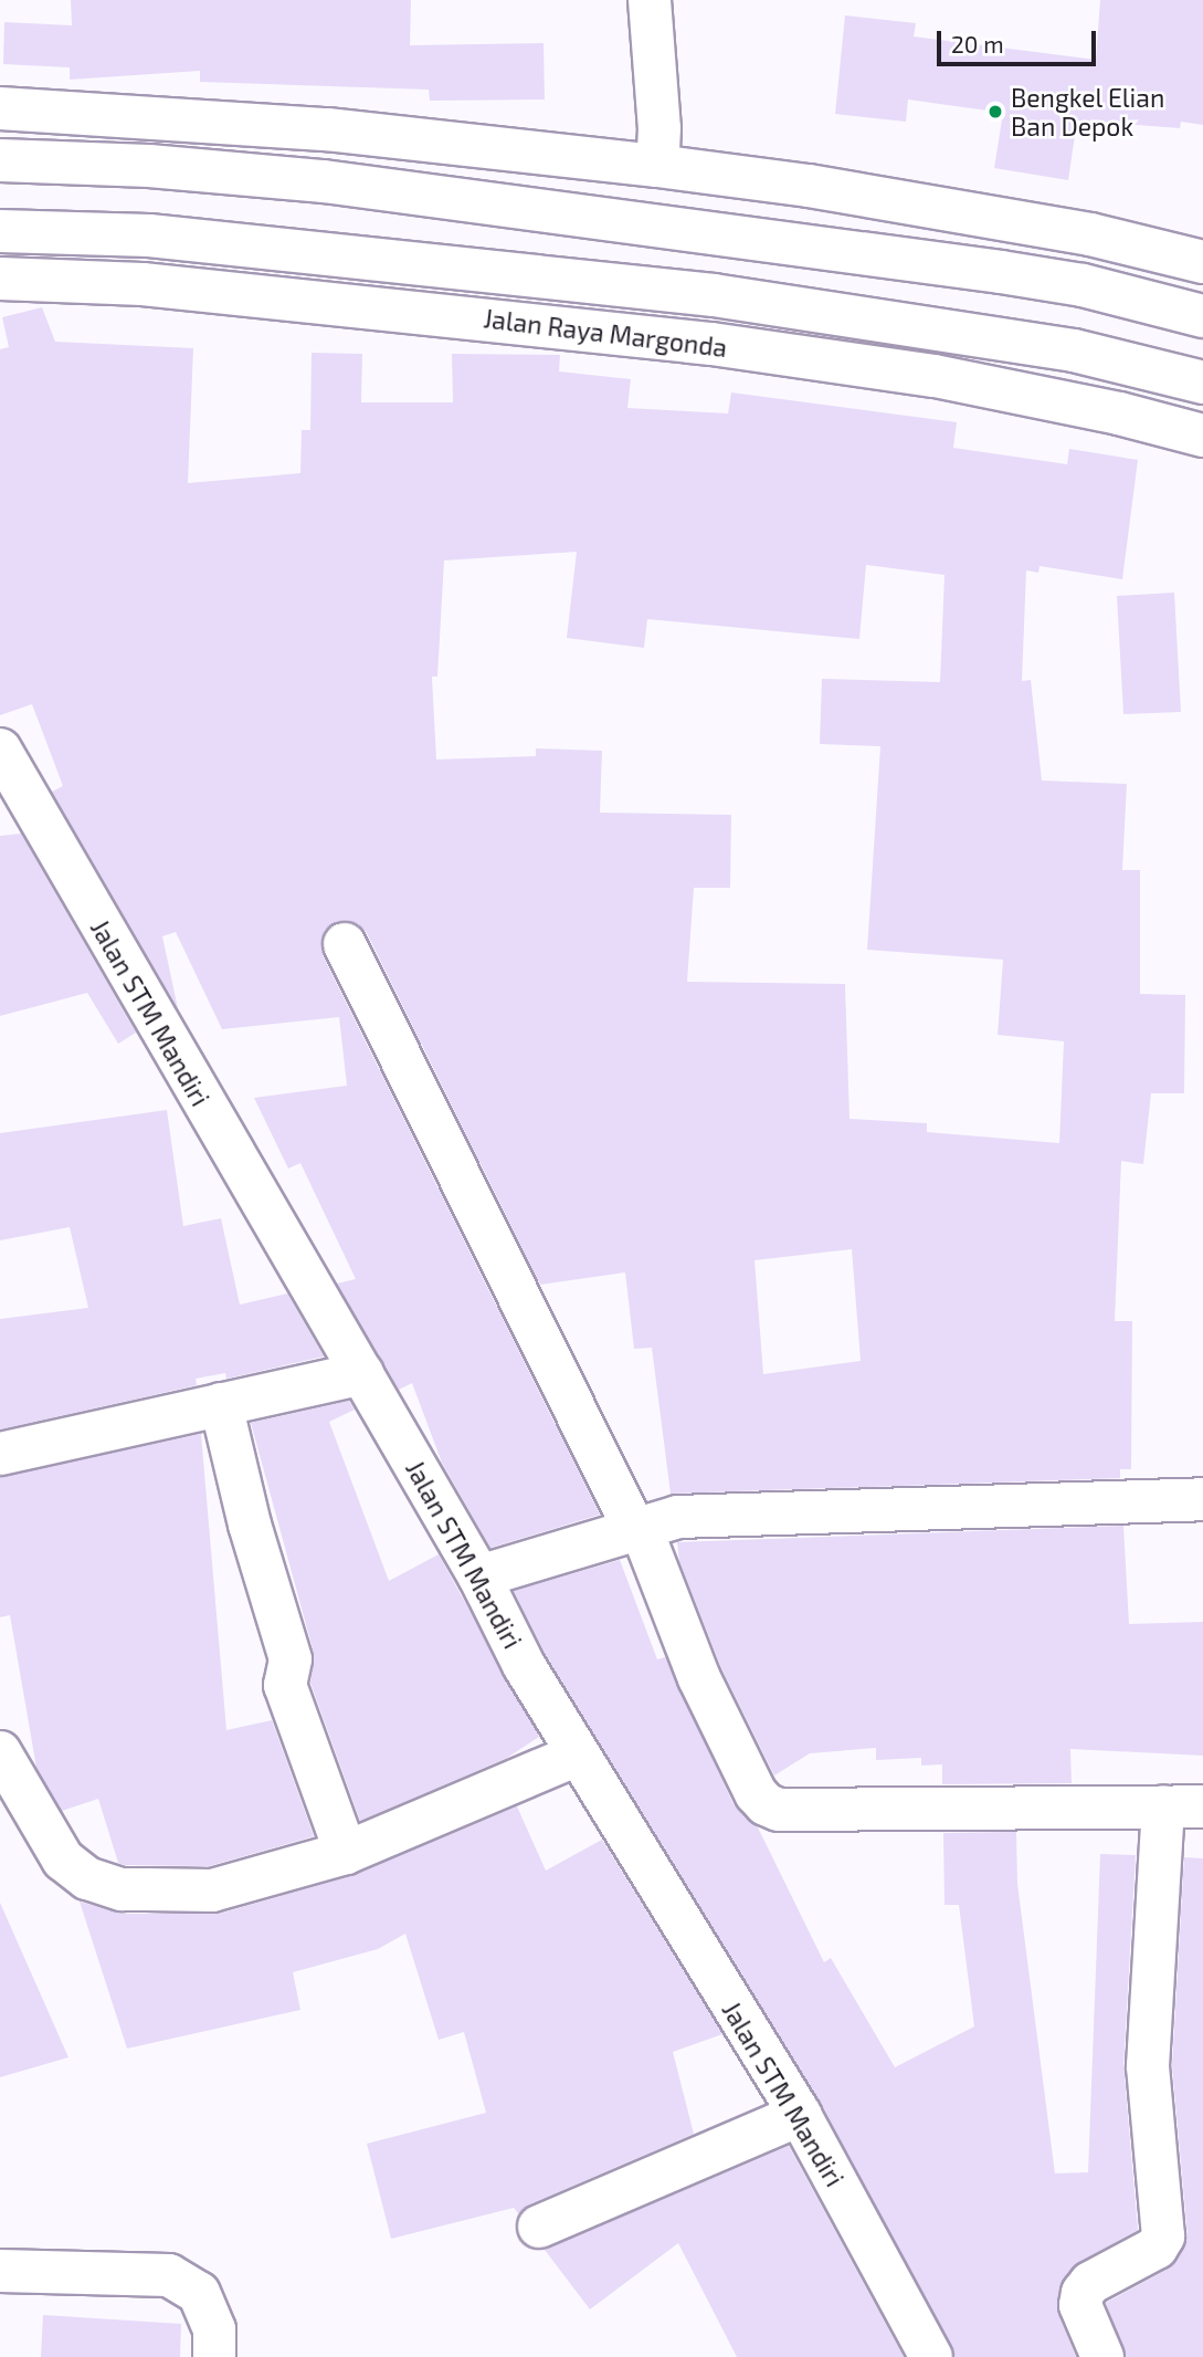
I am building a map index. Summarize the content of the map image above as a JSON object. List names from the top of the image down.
{
  "streets": {
    "main road": ["Jalan Raya Margonda", "Jalan STM Mandiri"]
  },
  "places": ["Bengkel Elian Ban Depok"],
  "scale_bar": "20 m"
}
